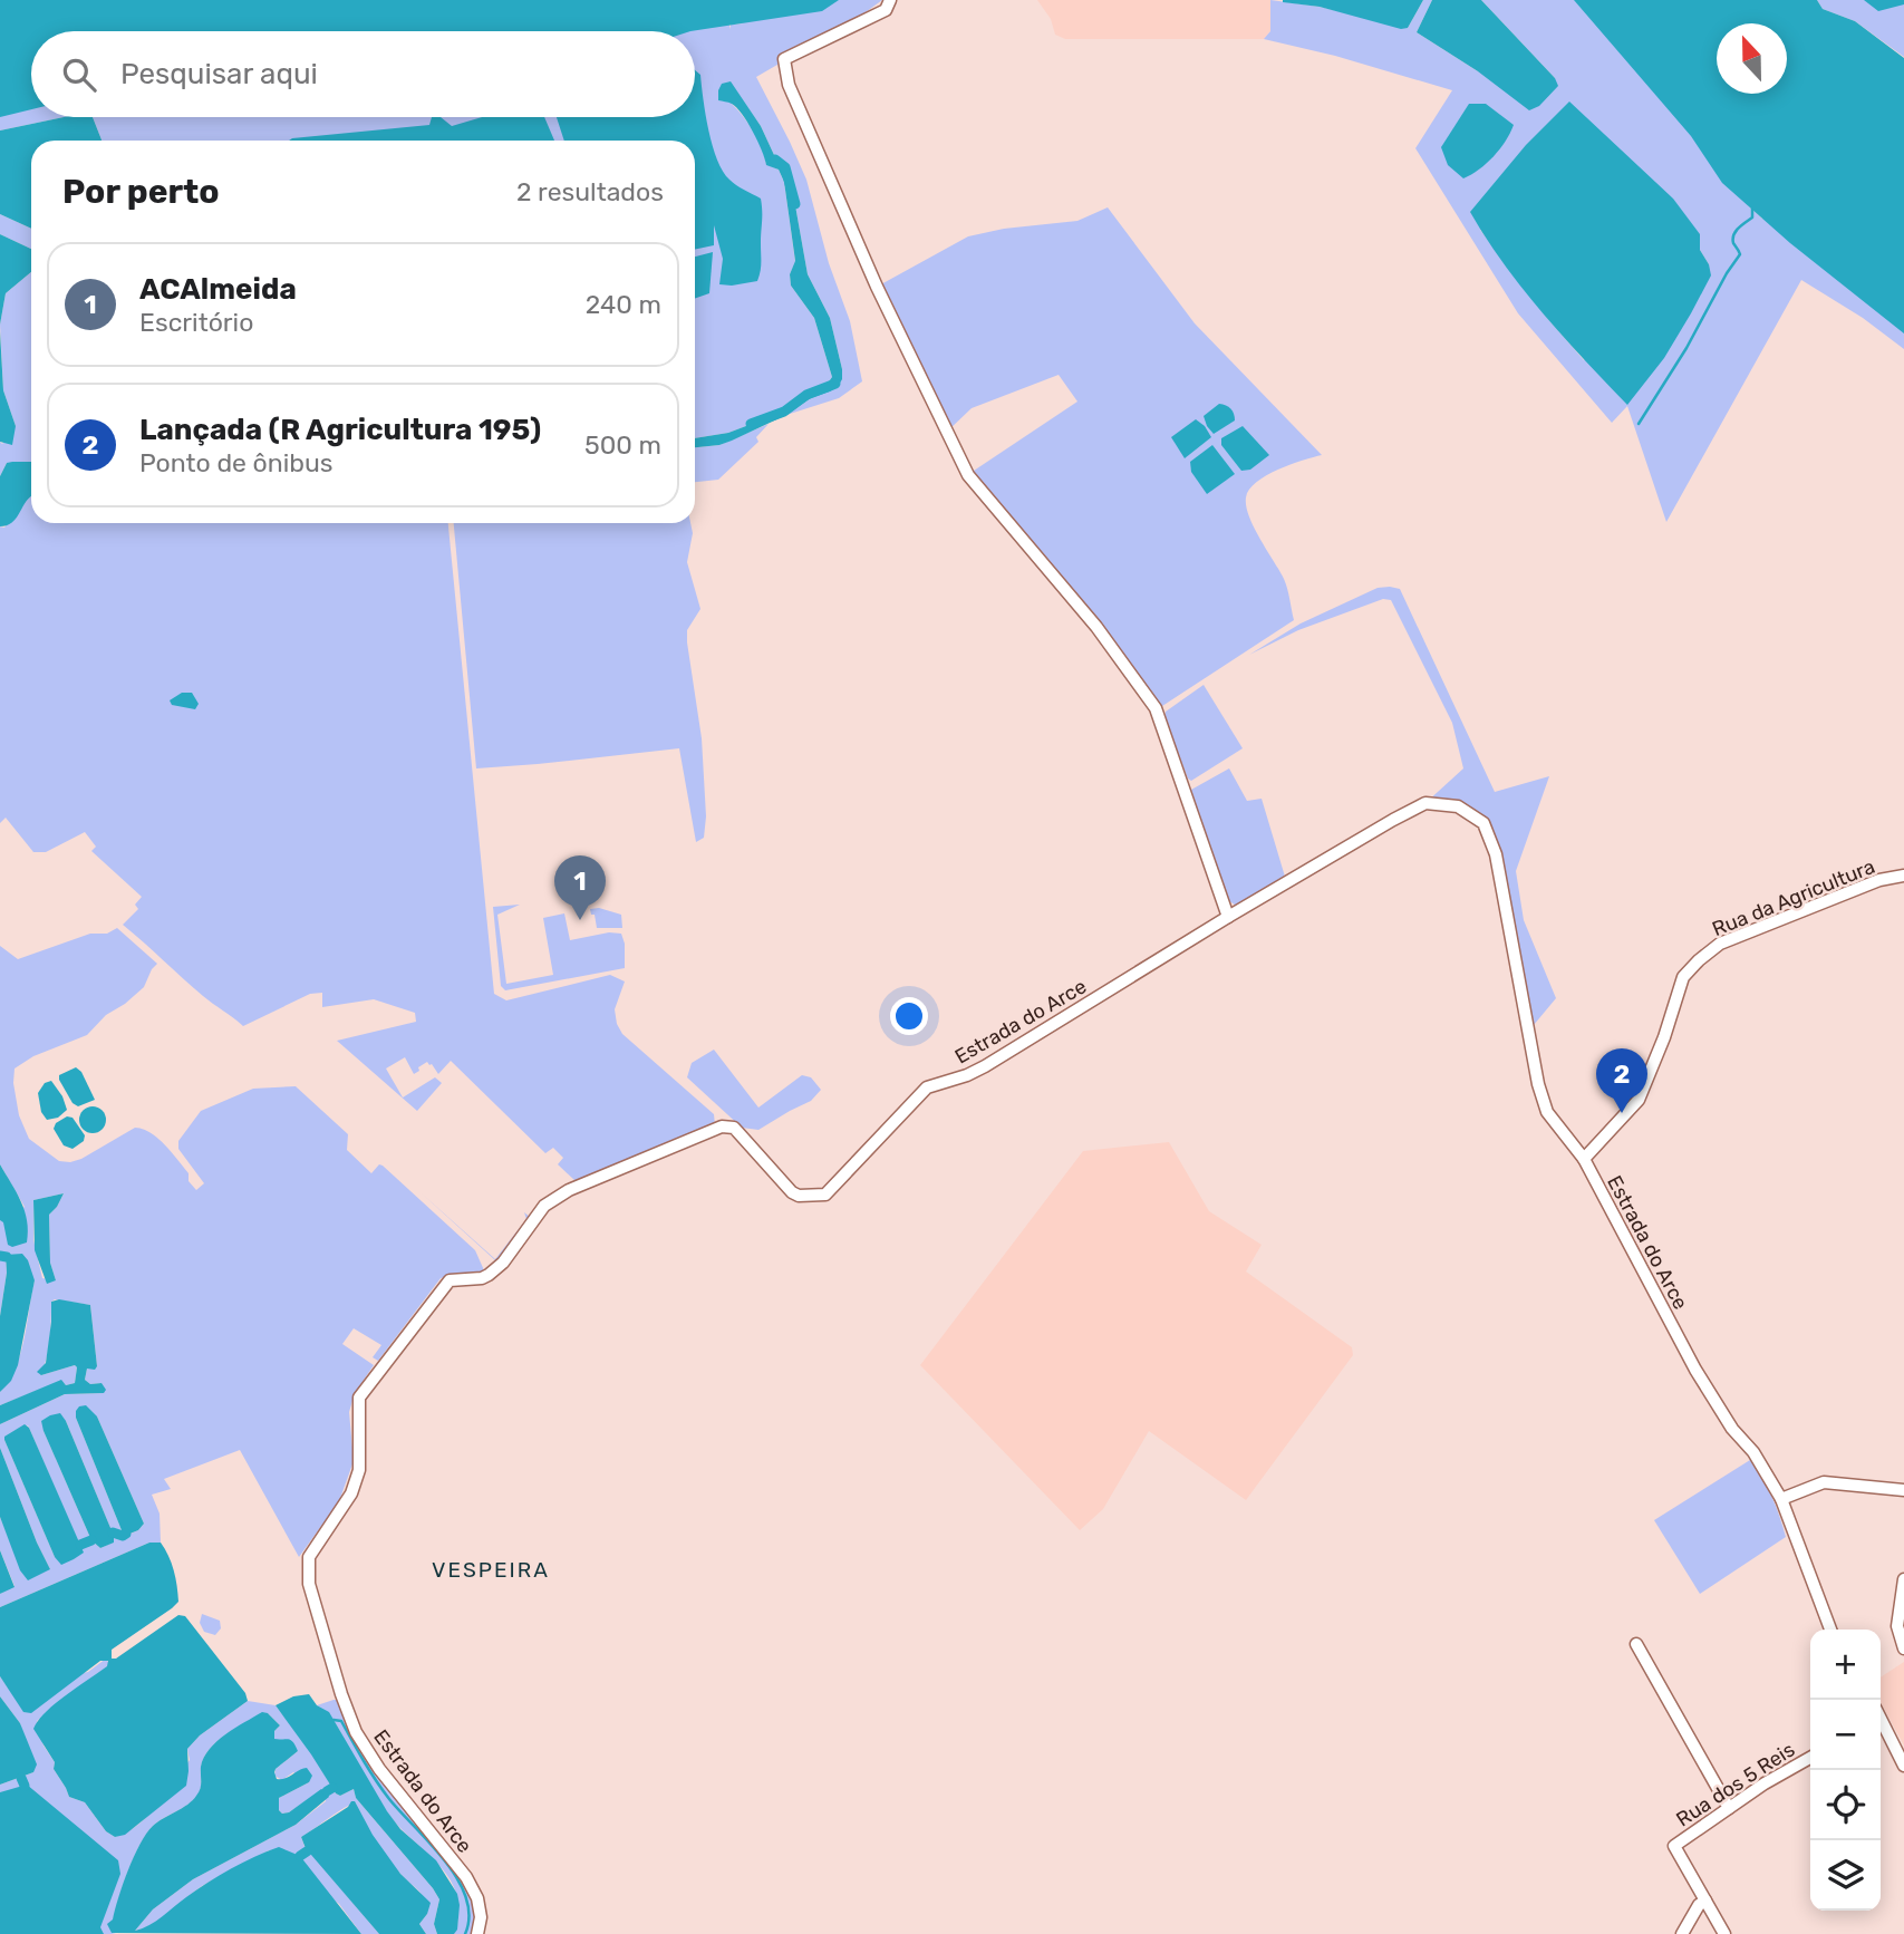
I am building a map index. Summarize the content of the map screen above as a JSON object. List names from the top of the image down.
{
  "streets": {
    "street": ["Rua da Agricultura", "Estrada do Arce", "Rua dos 5 Reis"]
  },
  "crossings": [
    ["Rua da Agricultura", "Estrada do Arce"]
  ],
  "districts": ["VESPEIRA"],
  "north": "top",
  "page": {
    "search": "Pesquisar aqui",
    "heading": ["Por perto", "2 resultados"],
    "list": [
      {
        "mark": "1",
        "name": "ACAlmeida",
        "note": "Escritório",
        "value": "240 m"
      },
      {
        "mark": "2",
        "name": "Lançada (R Agricultura 195)",
        "note": "Ponto de ônibus",
        "value": "500 m"
      }
    ],
    "pins": ["1", "2"],
    "map_buttons": ["+", "−"]
  }
}
